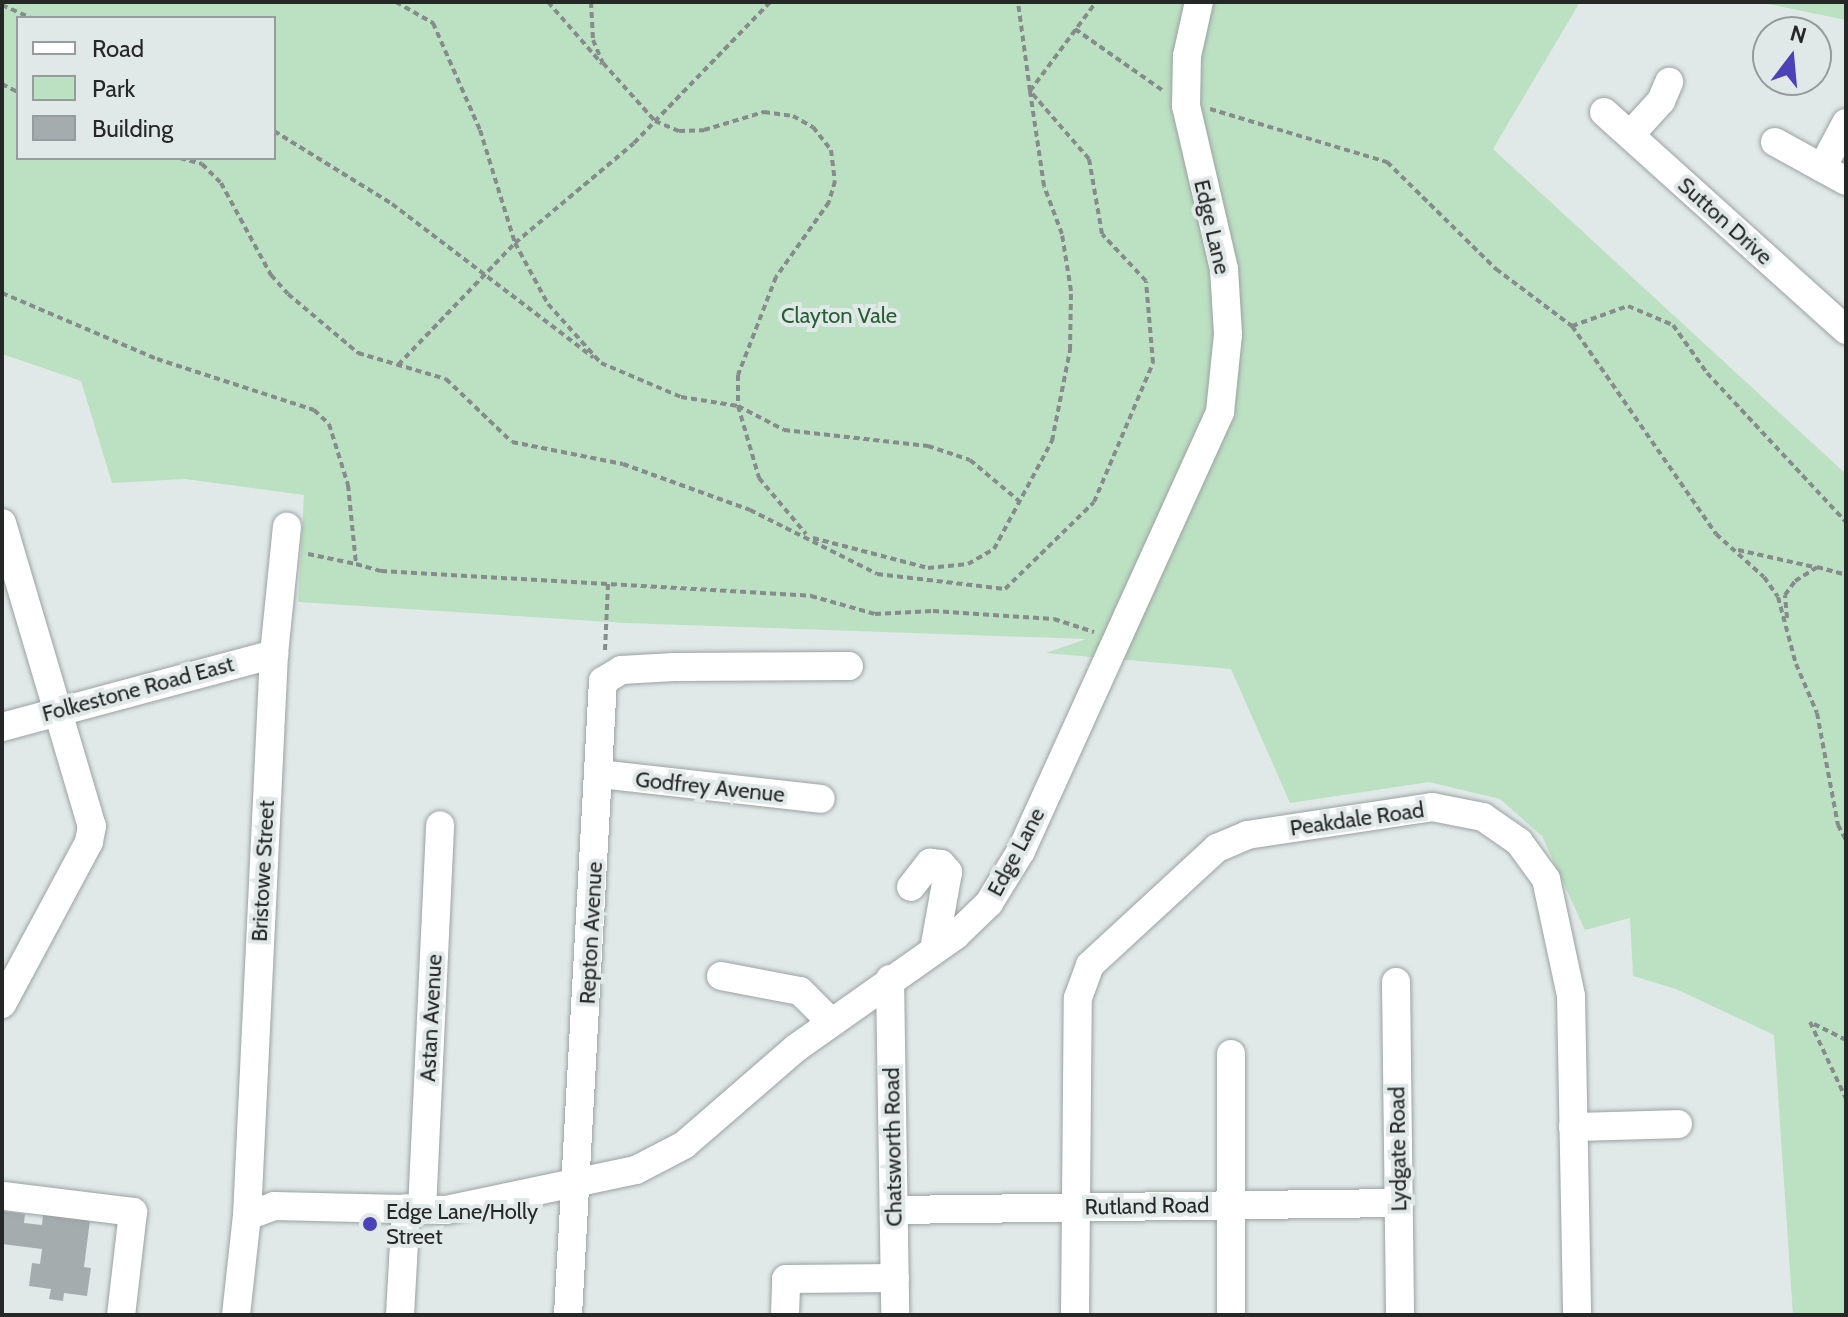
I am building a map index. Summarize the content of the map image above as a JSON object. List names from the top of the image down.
{
  "streets": {
    "street": [
      "Sutton Drive",
      "Edge Lane",
      "Folkestone Road East",
      "Godfrey Avenue",
      "Peakdale Road",
      "Bristowe Street",
      "Repton Avenue",
      "Astan Avenue",
      "Chatsworth Road",
      "Lydgate Road",
      "Rutland Road"
    ]
  },
  "crossings": [
    ["Edge Lane", "Bristowe Street"],
    ["Edge Lane", "Repton Avenue"],
    ["Edge Lane", "Astan Avenue"],
    ["Edge Lane", "Chatsworth Road"],
    ["Folkestone Road East", "Bristowe Street"],
    ["Godfrey Avenue", "Repton Avenue"],
    ["Peakdale Road", "Rutland Road"],
    ["Chatsworth Road", "Rutland Road"],
    ["Lydgate Road", "Rutland Road"]
  ],
  "parks": ["Clayton Vale"],
  "places": ["Edge Lane/Holly Street"],
  "legend": ["Road", "Park", "Building"],
  "north": "top"
}
